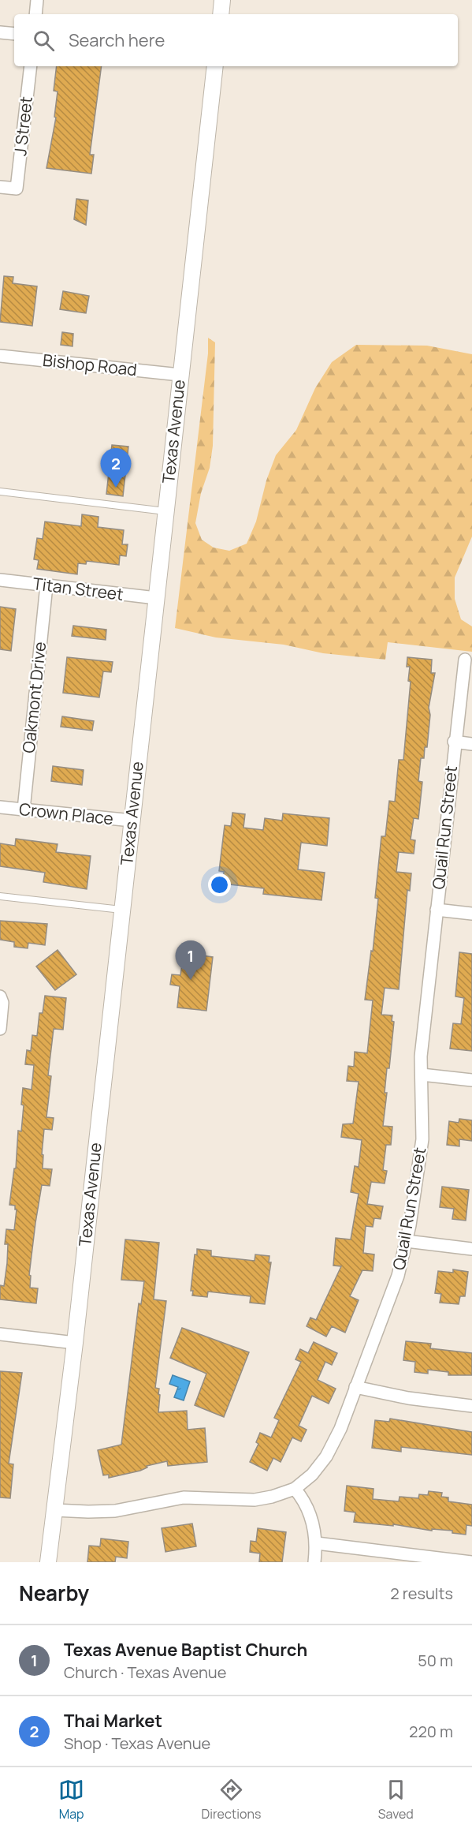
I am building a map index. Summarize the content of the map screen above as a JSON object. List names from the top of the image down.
{
  "streets": {
    "street": [
      "J Street",
      "Bishop Road",
      "Texas Avenue",
      "Titan Street",
      "Oakmont Drive",
      "Crown Place",
      "Quail Run Street"
    ]
  },
  "crossings": [
    ["Bishop Road", "Texas Avenue"],
    ["Texas Avenue", "Titan Street"],
    ["Texas Avenue", "Crown Place"],
    ["Texas Avenue", "Quail Run Street"],
    ["Titan Street", "Oakmont Drive"],
    ["Oakmont Drive", "Crown Place"]
  ],
  "page": {
    "search": "Search here",
    "pins": ["2", "1"],
    "heading": ["Nearby", "2 results"],
    "list": [
      {
        "mark": "1",
        "name": "Texas Avenue Baptist Church",
        "note": "Church · Texas Avenue",
        "value": "50 m"
      },
      {
        "mark": "2",
        "name": "Thai Market",
        "note": "Shop · Texas Avenue",
        "value": "220 m"
      }
    ],
    "nav": ["Map", "Directions", "Saved"]
  }
}
